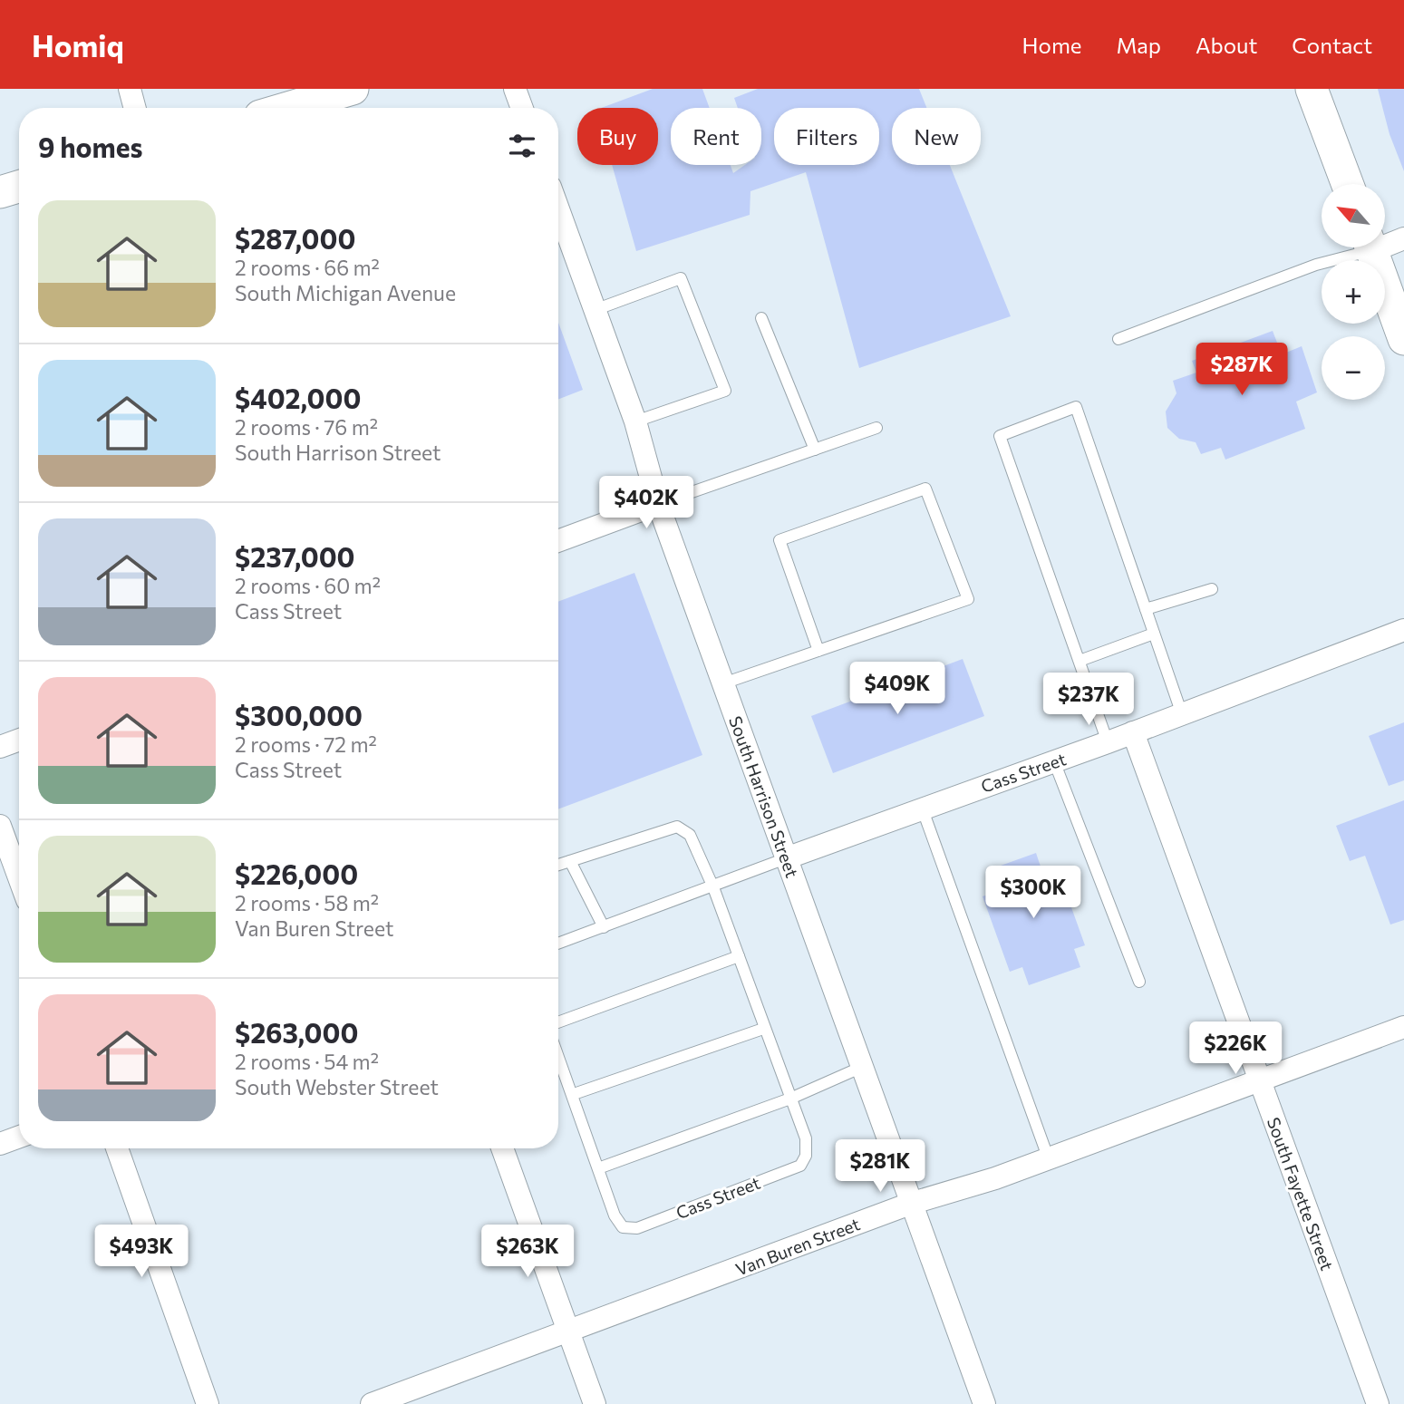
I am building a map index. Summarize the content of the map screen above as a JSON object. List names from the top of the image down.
{
  "streets": {
    "street": [
      "Cass Street",
      "South Harrison Street",
      "South Fayette Street",
      "Van Buren Street"
    ]
  },
  "crossings": [
    ["Cass Street", "South Harrison Street"],
    ["Cass Street", "South Fayette Street"],
    ["South Harrison Street", "Van Buren Street"],
    ["South Fayette Street", "Van Buren Street"]
  ],
  "north": "top left",
  "page": {
    "header": "Homiq",
    "nav": [
      "Home",
      "Map",
      "About",
      "Contact"
    ],
    "chip": [
      "Buy",
      "Rent",
      "Filters",
      "New"
    ],
    "heading": "9 homes",
    "map_buttons": ["+", "−"],
    "list": [
      {
        "name": "$287,000",
        "note": "2 rooms · 66 m² · South Michigan Avenue"
      },
      {
        "name": "$402,000",
        "note": "2 rooms · 76 m² · South Harrison Street"
      },
      {
        "name": "$237,000",
        "note": "2 rooms · 60 m² · Cass Street"
      },
      {
        "name": "$300,000",
        "note": "2 rooms · 72 m² · Cass Street"
      },
      {
        "name": "$226,000",
        "note": "2 rooms · 58 m² · Van Buren Street"
      },
      {
        "name": "$263,000",
        "note": "2 rooms · 54 m² · South Webster Street"
      }
    ],
    "price": [
      "$287K",
      "$402K",
      "$409K",
      "$237K",
      "$300K",
      "$226K",
      "$281K",
      "$493K",
      "$263K"
    ]
  }
}
